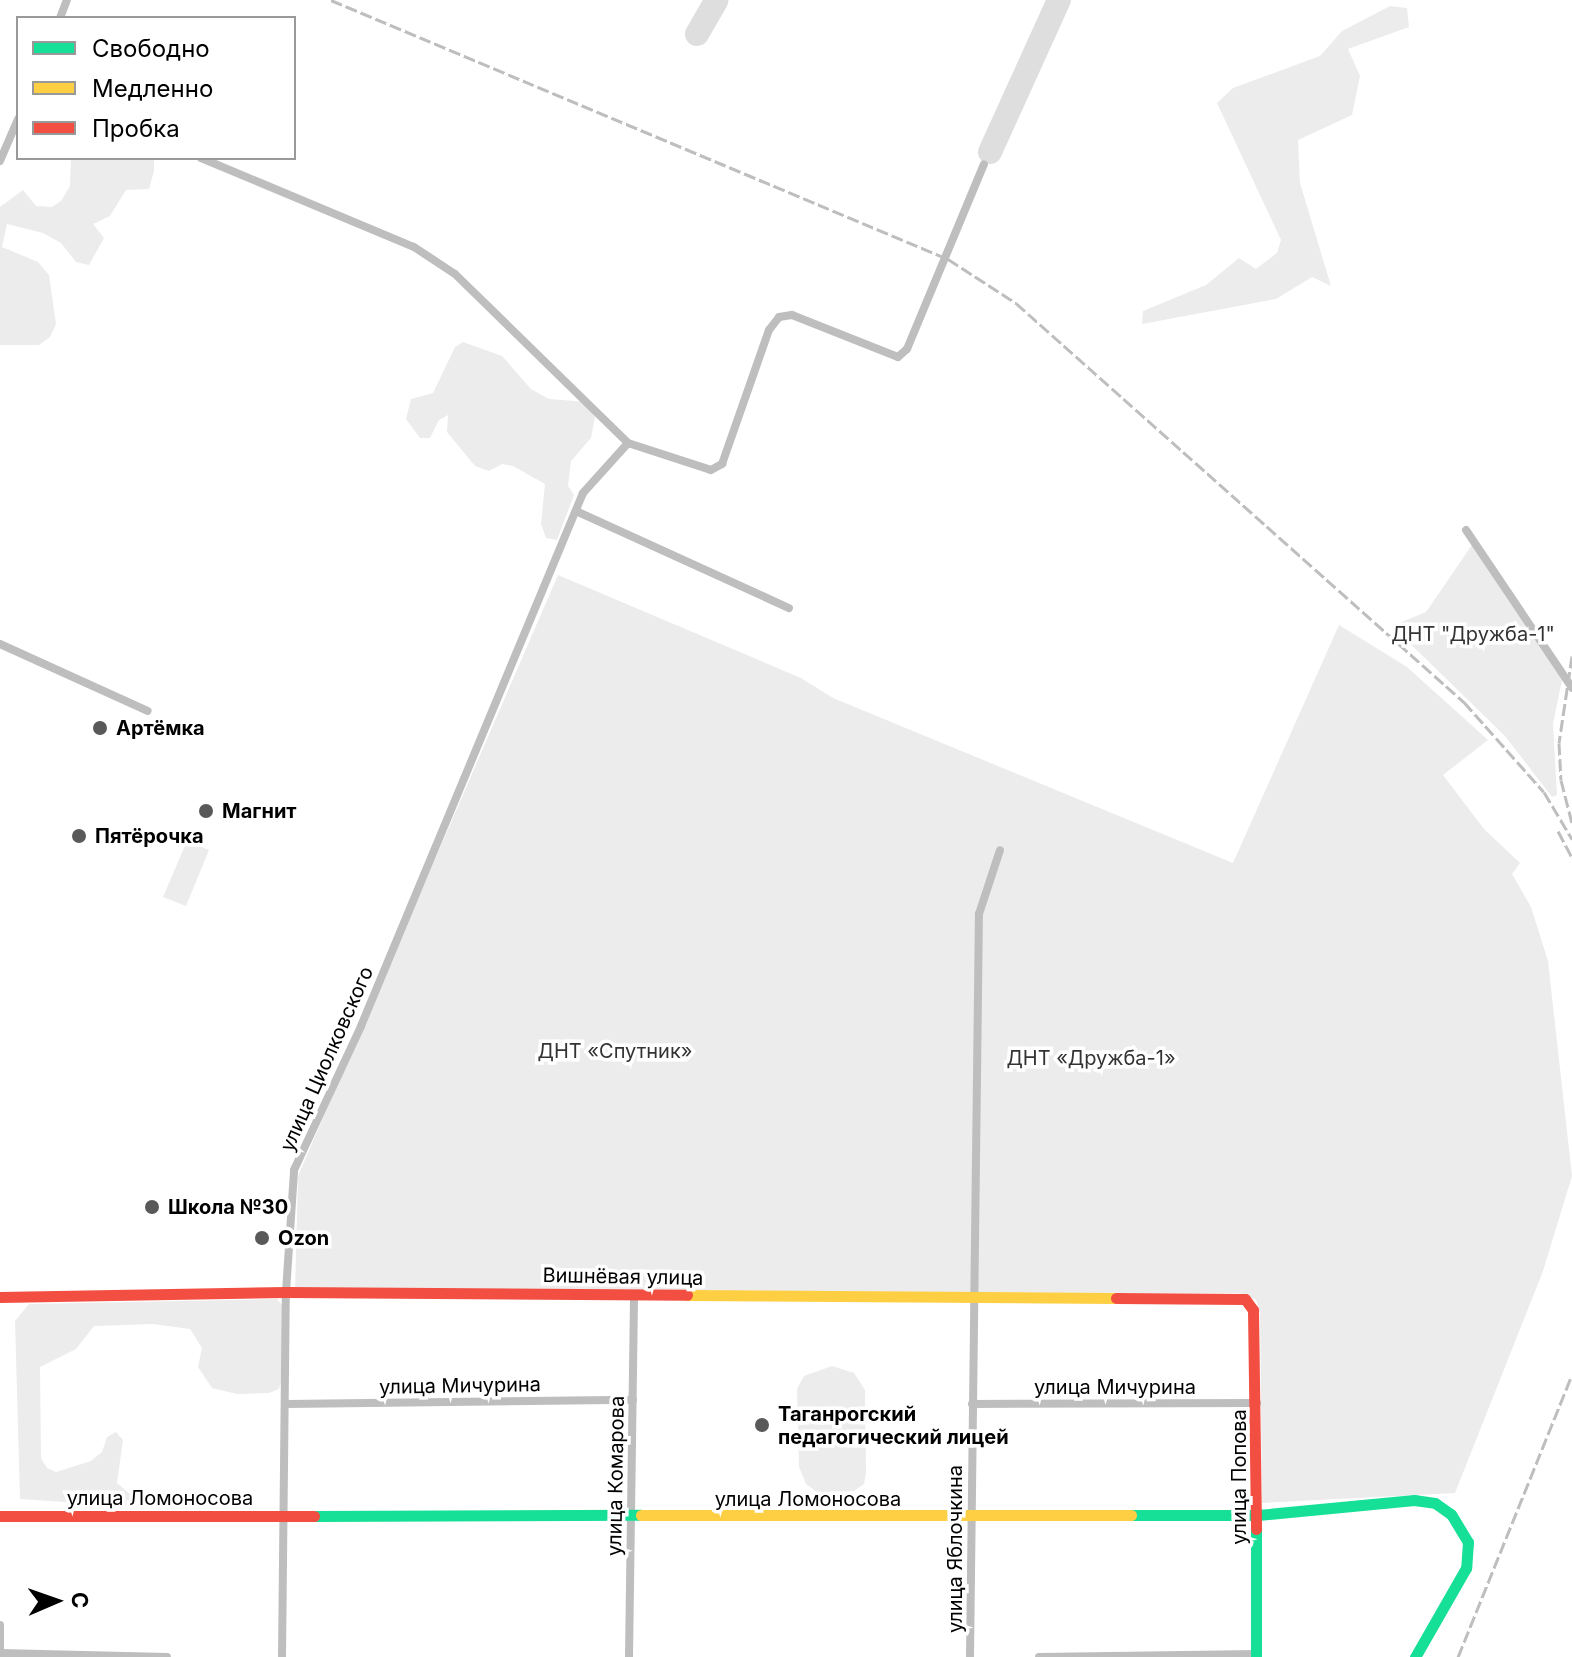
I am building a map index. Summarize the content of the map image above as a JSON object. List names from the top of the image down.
{
  "streets": {
    "street": [
      "улица Циолковского",
      "Вишнёвая улица",
      "улица Мичурина",
      "улица Комарова",
      "улица Попова",
      "улица Ломоносова",
      "улица Яблочкина"
    ]
  },
  "crossings": [
    ["улица Циолковского", "Вишнёвая улица"],
    ["улица Циолковского", "улица Мичурина"],
    ["улица Циолковского", "улица Ломоносова"],
    ["Вишнёвая улица", "улица Комарова"],
    ["Вишнёвая улица", "улица Попова"],
    ["Вишнёвая улица", "улица Яблочкина"],
    ["улица Мичурина", "улица Комарова"],
    ["улица Мичурина", "улица Попова"],
    ["улица Мичурина", "улица Яблочкина"],
    ["улица Комарова", "улица Ломоносова"],
    ["улица Попова", "улица Ломоносова"],
    ["улица Ломоносова", "улица Яблочкина"]
  ],
  "parks": ["ДНТ \"Дружба-1\"", "ДНТ «Спутник»", "ДНТ «Дружба-1»"],
  "places": [
    "Артёмка",
    "Магнит",
    "Пятёрочка",
    "Школа №30",
    "Ozon",
    "Таганрогский педагогический лицей"
  ],
  "legend": ["Свободно", "Медленно", "Пробка"],
  "north": "right"
}
